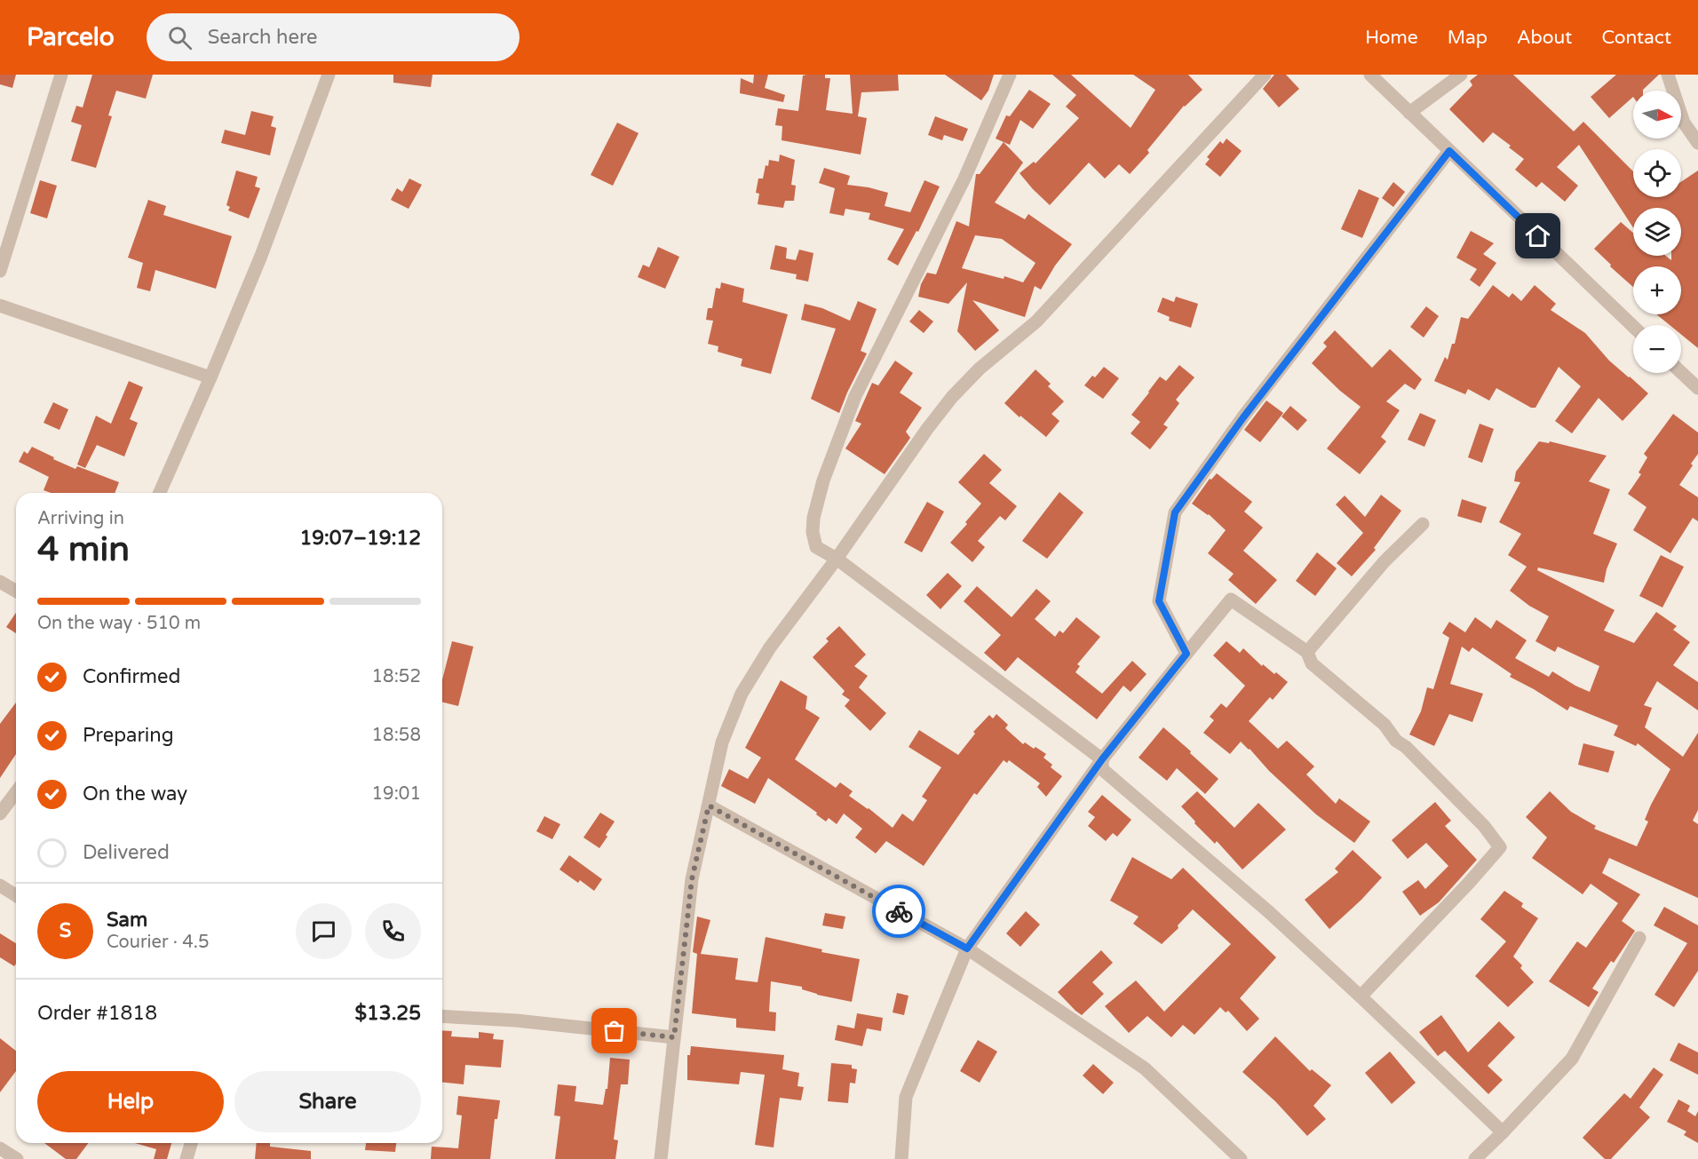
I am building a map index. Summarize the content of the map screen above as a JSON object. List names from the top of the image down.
{
  "north": "right",
  "page": {
    "header": "Parcelo",
    "search": "Search here",
    "nav": [
      "Home",
      "Map",
      "About",
      "Contact"
    ],
    "map_buttons": ["+", "−"],
    "heading": ["4 min", "Arriving in", "19:07–19:12"],
    "panel": [
      "Sam",
      "Courier · 4.5",
      "Order #1818",
      "$13.25"
    ],
    "bar": "On the way · 510 m",
    "list": [
      ["Confirmed", "18:52"],
      ["Preparing", "18:58"],
      ["On the way", "19:01"],
      "Delivered"
    ],
    "round": "S",
    "buttons": ["Help", "Share"]
  }
}
